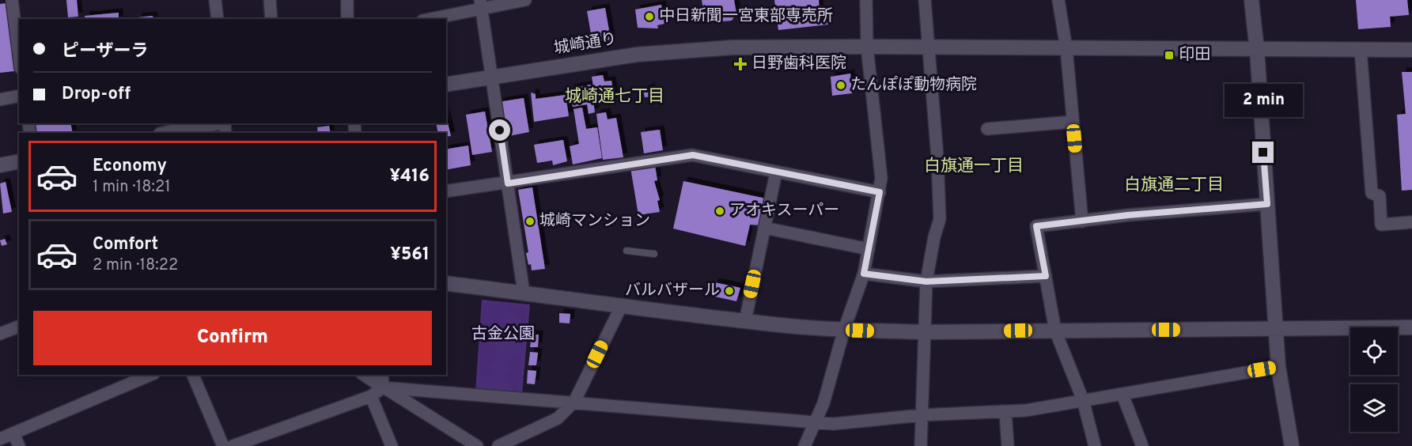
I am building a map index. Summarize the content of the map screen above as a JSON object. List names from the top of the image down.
{
  "streets": {
    "street": ["城崎通り"]
  },
  "districts": ["城崎通七丁目", "白旗通一丁目", "白旗通二丁目"],
  "parks": ["古金公園"],
  "places": {
    "other": [
      "中日新聞一宮東部専売所",
      "たんぽぽ動物病院",
      "アオキスーパー",
      "城崎マンション",
      "バルバザール"
    ],
    "transit": ["印田"],
    "health": ["日野歯科医院"]
  },
  "page": {
    "banner": ["ピーザーラ", "Drop-off"],
    "bubble": "2 min",
    "list": [
      {
        "name": "Economy",
        "note": "1 min · 18:21",
        "value": "¥416"
      },
      {
        "name": "Comfort",
        "note": "2 min · 18:22",
        "value": "¥561"
      }
    ],
    "buttons": "Confirm"
  }
}
